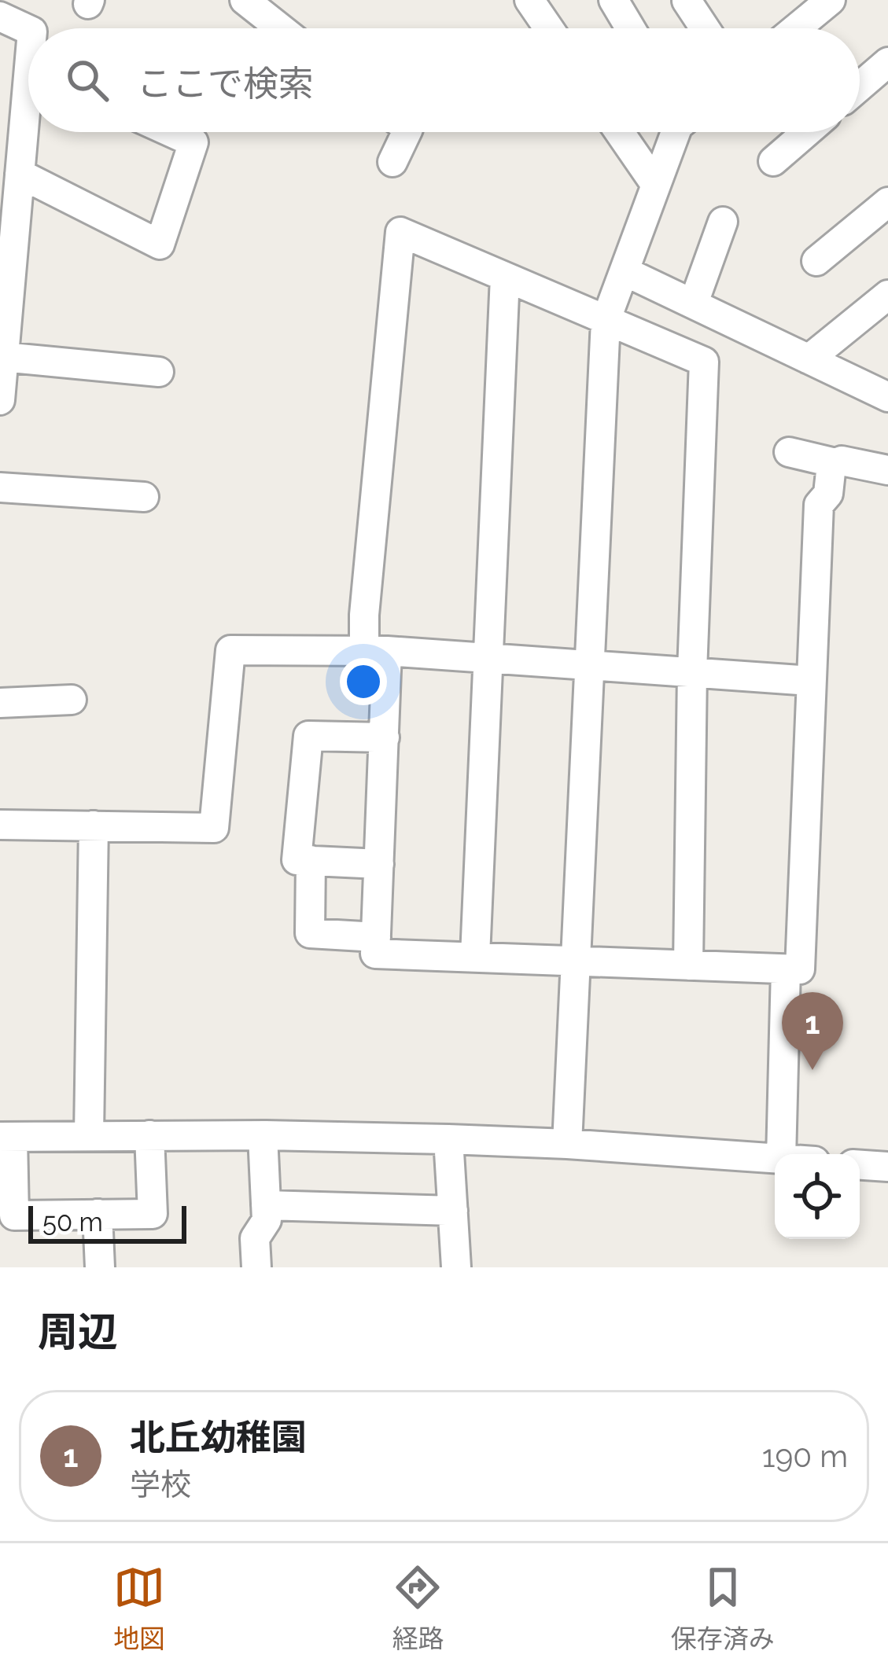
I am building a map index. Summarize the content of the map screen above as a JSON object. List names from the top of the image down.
{
  "scale_bar": "50 m",
  "page": {
    "search": "ここで検索",
    "pins": "1",
    "scale": "50 m",
    "heading": "周辺",
    "list": [
      {
        "mark": "1",
        "name": "北丘幼稚園",
        "note": "学校",
        "value": "190 m"
      }
    ],
    "nav": ["地図", "経路", "保存済み"]
  }
}
